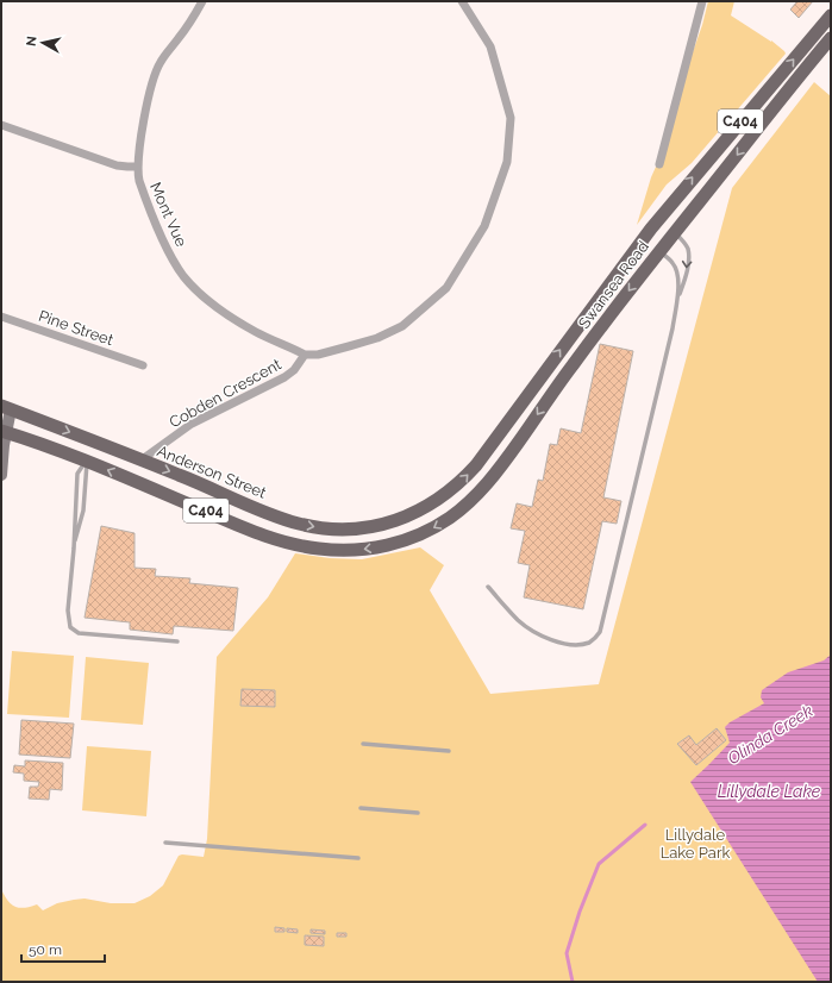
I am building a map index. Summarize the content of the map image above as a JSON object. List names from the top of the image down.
{
  "streets": {
    "main road": ["C404", "Swansea Road", "Anderson Street"],
    "street": ["Mont Vue", "Pine Street", "Cobden Crescent"]
  },
  "crossings": [
    ["C404", "Swansea Road"],
    ["Mont Vue", "Cobden Crescent"],
    ["Swansea Road", "Anderson Street"],
    ["Cobden Crescent", "Anderson Street"]
  ],
  "water": ["Olinda Creek", "Lillydale Lake"],
  "parks": ["Lillydale Lake Park"],
  "scale_bar": "50 m",
  "north": "left"
}
